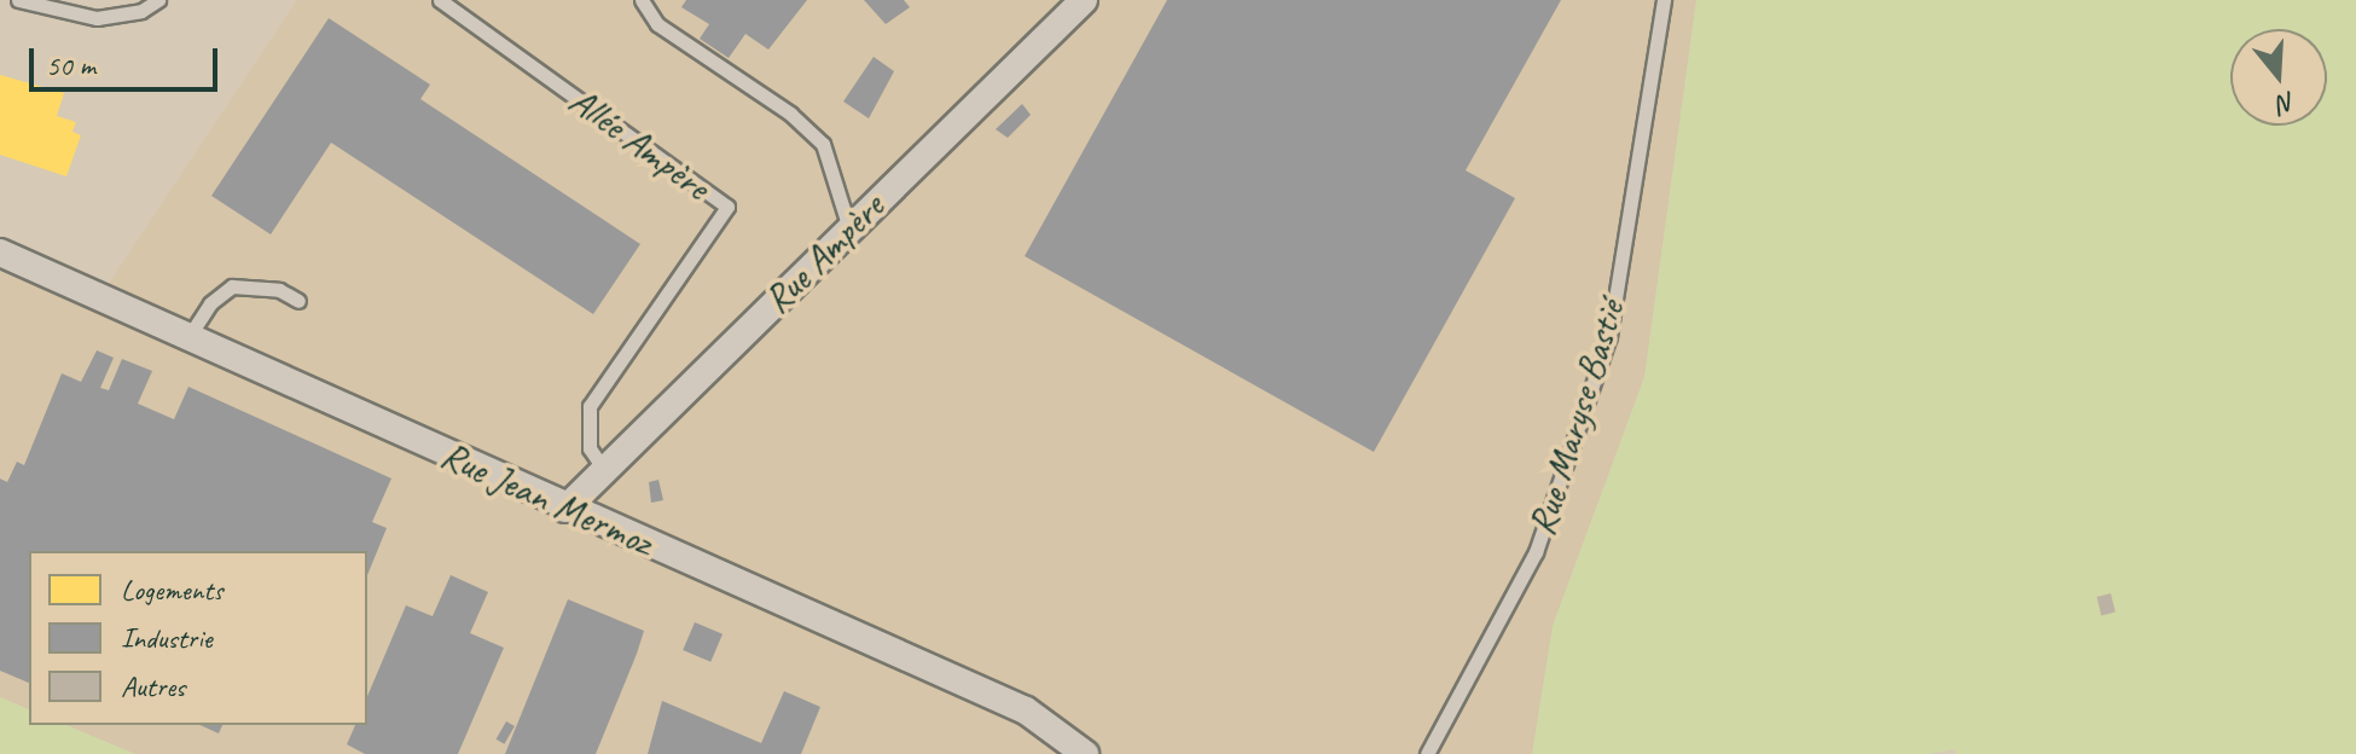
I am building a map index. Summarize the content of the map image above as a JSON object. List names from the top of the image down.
{
  "streets": {
    "street": ["Rue Ampère", "Rue Jean Mermoz"],
    "lane": ["Allée Ampère", "Rue Maryse Bastié"]
  },
  "crossings": [
    ["Allée Ampère", "Rue Ampère"],
    ["Rue Ampère", "Rue Jean Mermoz"]
  ],
  "legend": ["Logements", "Industrie", "Autres"],
  "scale_bar": "50 m",
  "north": "bottom"
}
